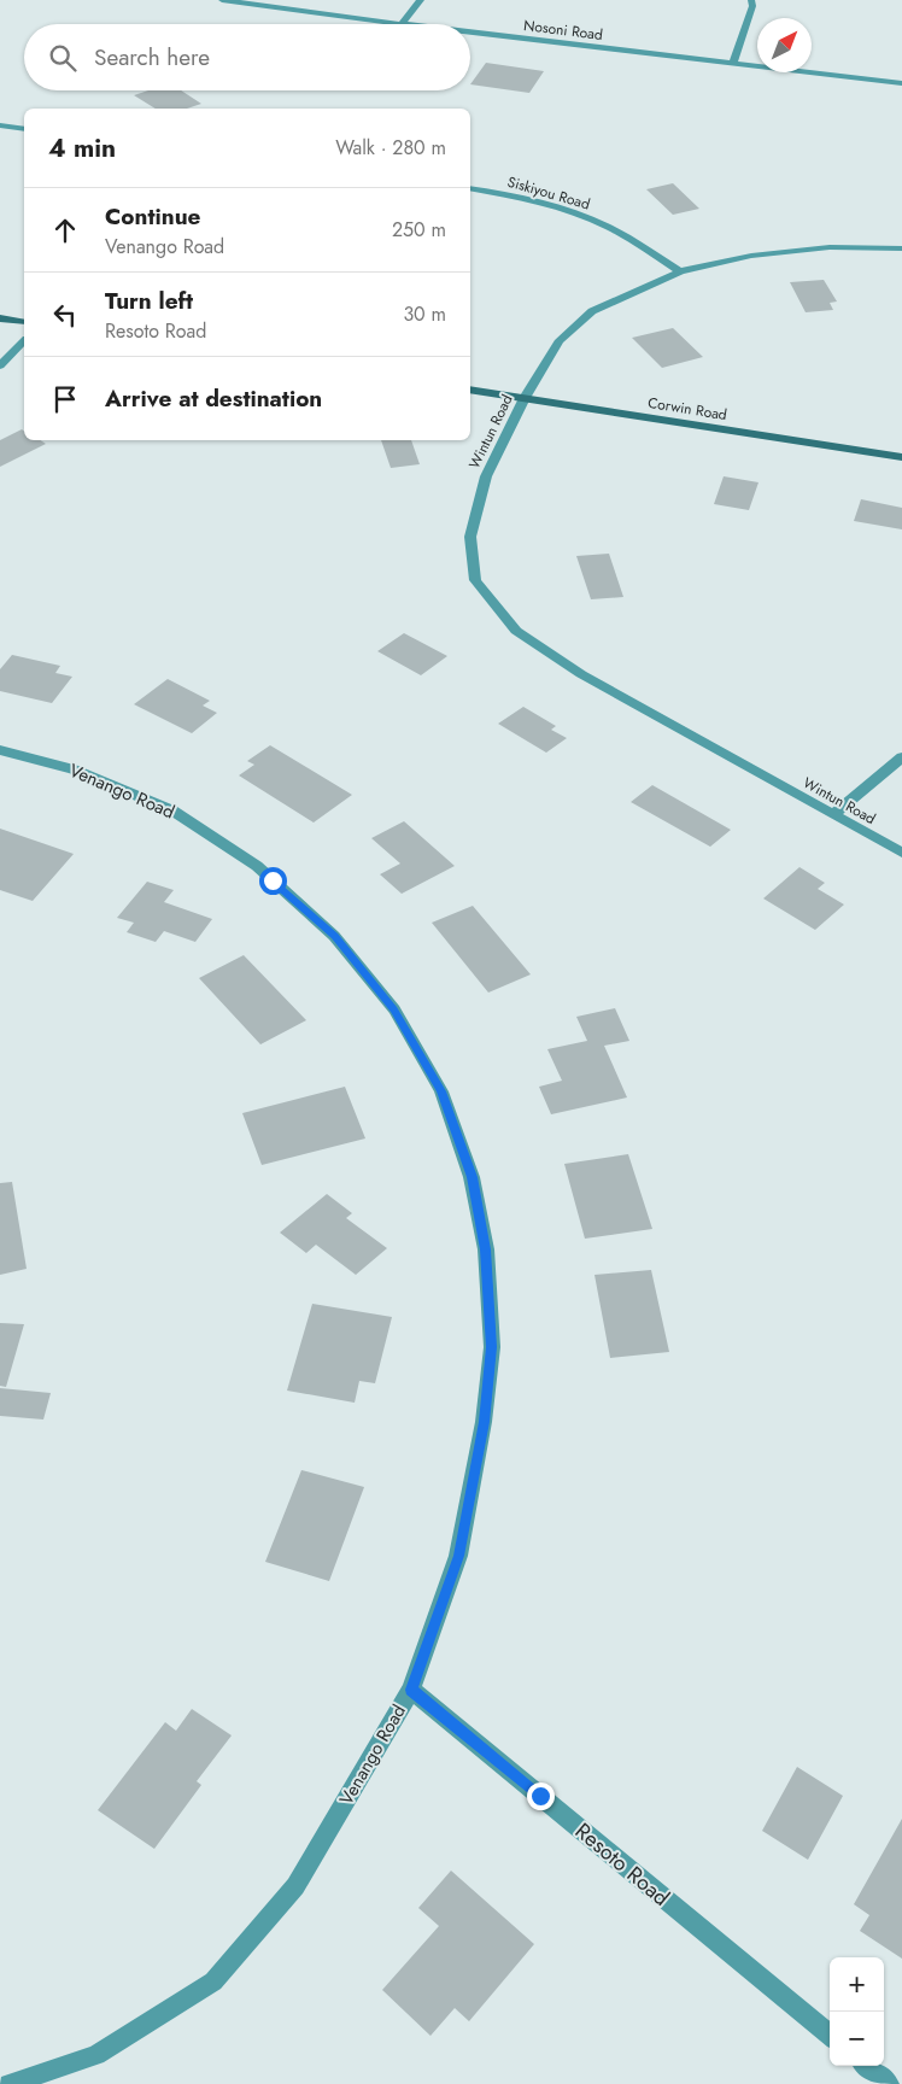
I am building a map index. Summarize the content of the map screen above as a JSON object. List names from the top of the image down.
{
  "streets": {
    "main road": ["Corwin Road"],
    "street": [
      "Nosoni Road",
      "Siskiyou Road",
      "Wintun Road",
      "Venango Road",
      "Resoto Road"
    ]
  },
  "crossings": [
    ["Siskiyou Road", "Wintun Road"],
    ["Corwin Road", "Wintun Road"],
    ["Venango Road", "Resoto Road"]
  ],
  "north": "top right",
  "page": {
    "search": "Search here",
    "heading": ["4 min", "Walk · 280 m"],
    "list": [
      ["Continue", "Venango Road", "250 m"],
      ["Turn left", "Resoto Road", "30 m"],
      "Arrive at destination"
    ],
    "map_buttons": ["+", "−"]
  }
}
